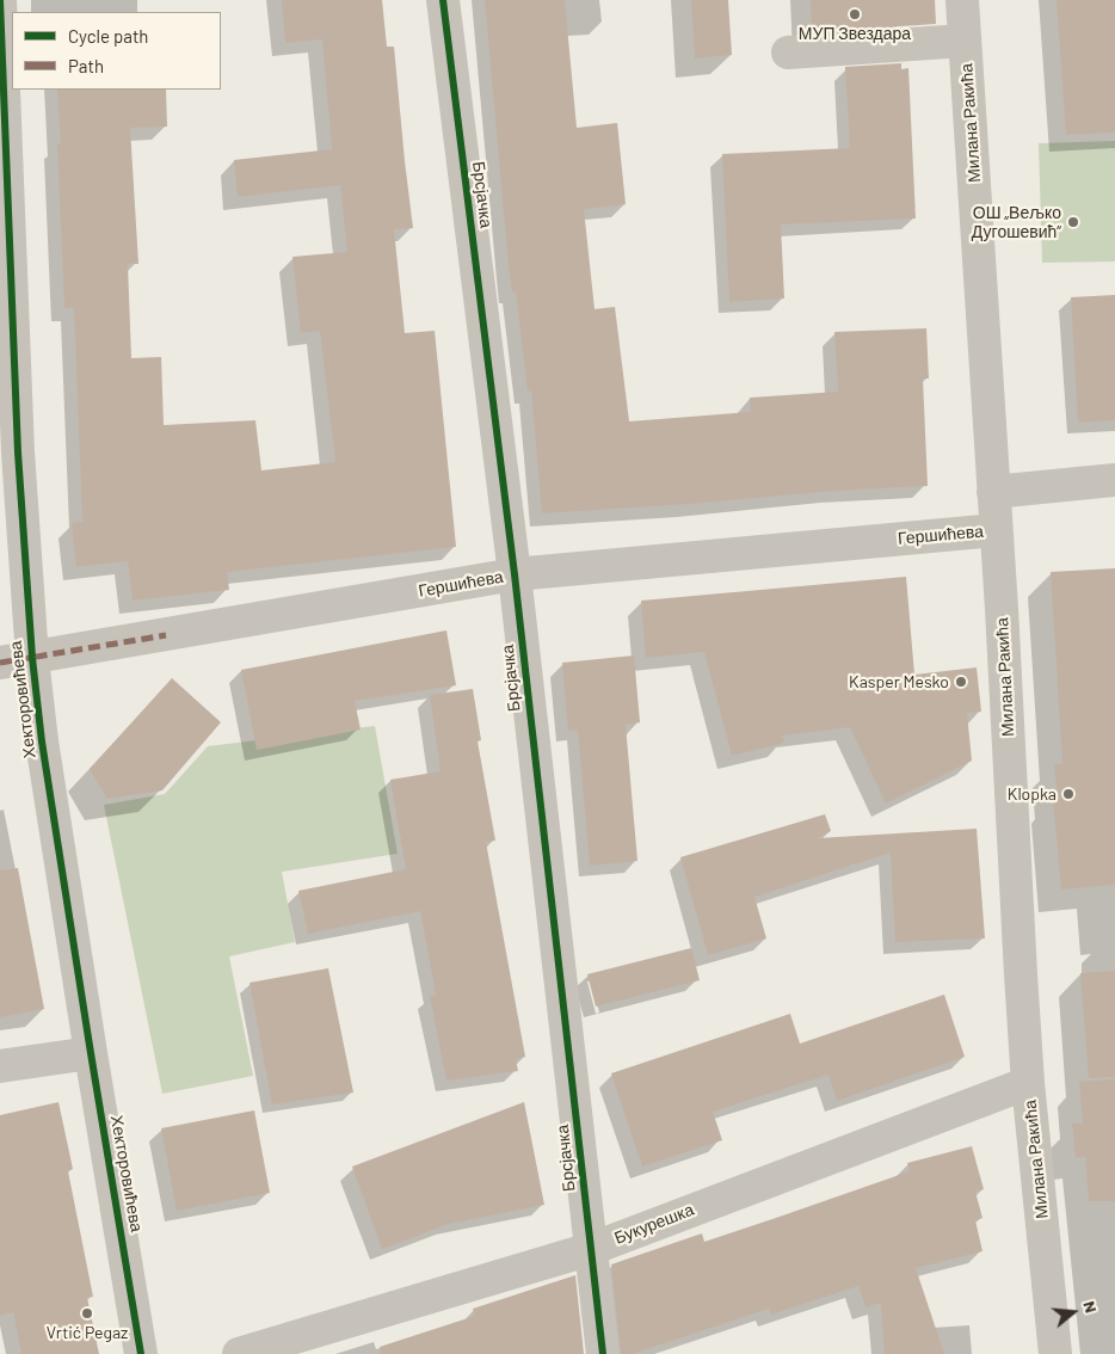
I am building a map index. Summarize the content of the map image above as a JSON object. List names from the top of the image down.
{
  "streets": {
    "street": [
      "Милана Ракића",
      "Брсјачка",
      "Гершићева",
      "Хекторовићева",
      "Букурешка"
    ]
  },
  "crossings": [
    ["Милана Ракића", "Гершићева"],
    ["Милана Ракића", "Букурешка"],
    ["Брсјачка", "Гершићева"],
    ["Брсјачка", "Букурешка"],
    ["Гершићева", "Хекторовићева"]
  ],
  "places": [
    "МУП Звездара",
    "ОШ „Вељко Дугошевић”",
    "Kasper Mesko",
    "Klopka",
    "Vrtić Pegaz"
  ],
  "legend": ["Cycle path", "Path"],
  "north": "right"
}
